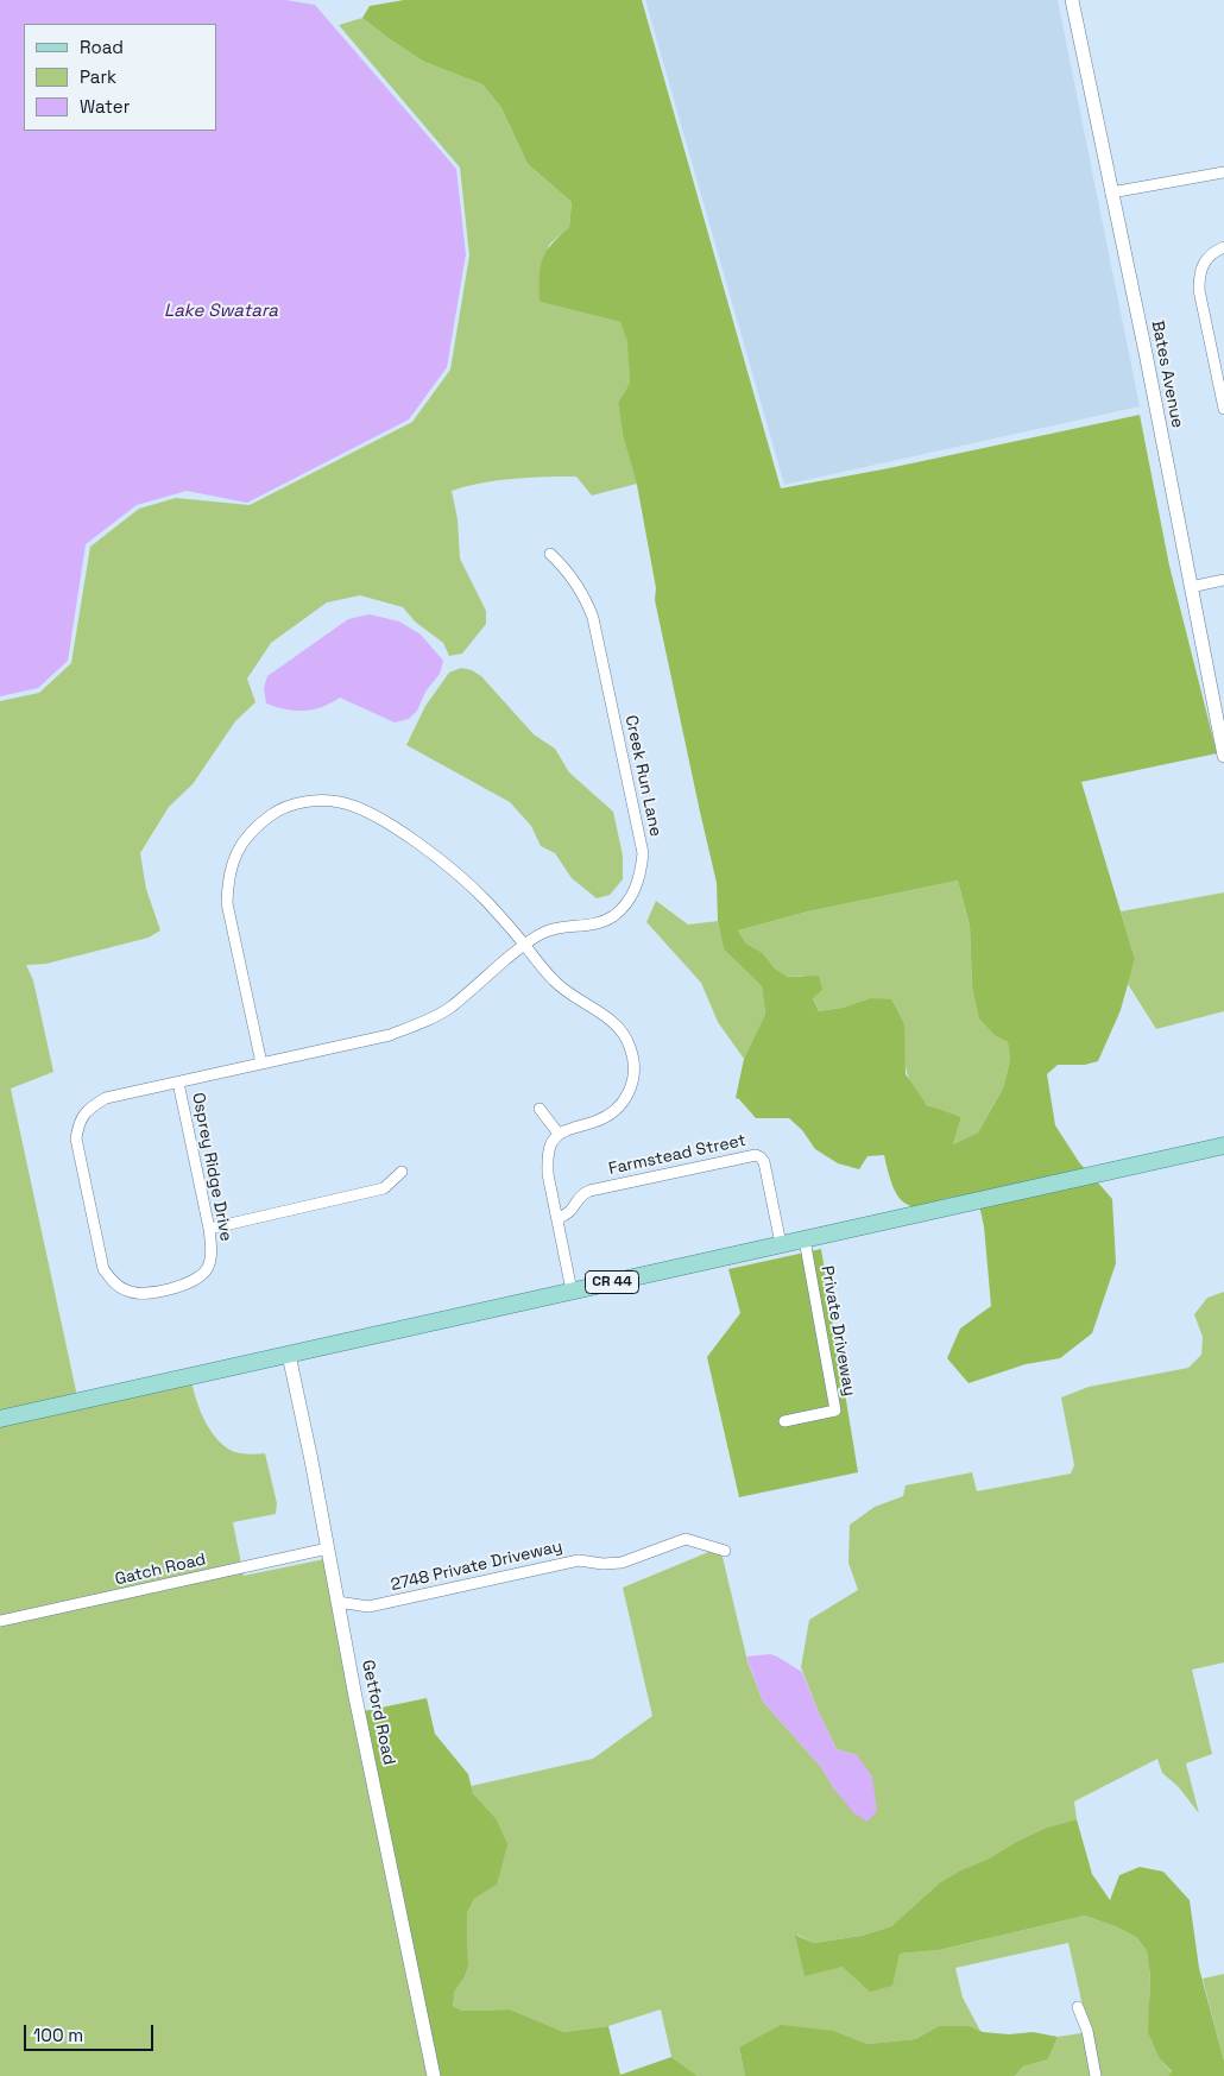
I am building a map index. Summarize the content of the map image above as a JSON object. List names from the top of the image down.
{
  "streets": {
    "main road": ["CR 44"],
    "street": [
      "Bates Avenue",
      "Creek Run Lane",
      "Farmstead Street",
      "Osprey Ridge Drive",
      "Private Driveway",
      "2748 Private Driveway",
      "Gatch Road",
      "Getford Road"
    ]
  },
  "crossings": [
    ["Creek Run Lane", "Osprey Ridge Drive"],
    ["Farmstead Street", "CR 44"],
    ["CR 44", "Private Driveway"],
    ["CR 44", "Getford Road"],
    ["2748 Private Driveway", "Getford Road"],
    ["Gatch Road", "Getford Road"]
  ],
  "water": ["Lake Swatara"],
  "legend": ["Road", "Park", "Water"],
  "scale_bar": "100 m"
}
